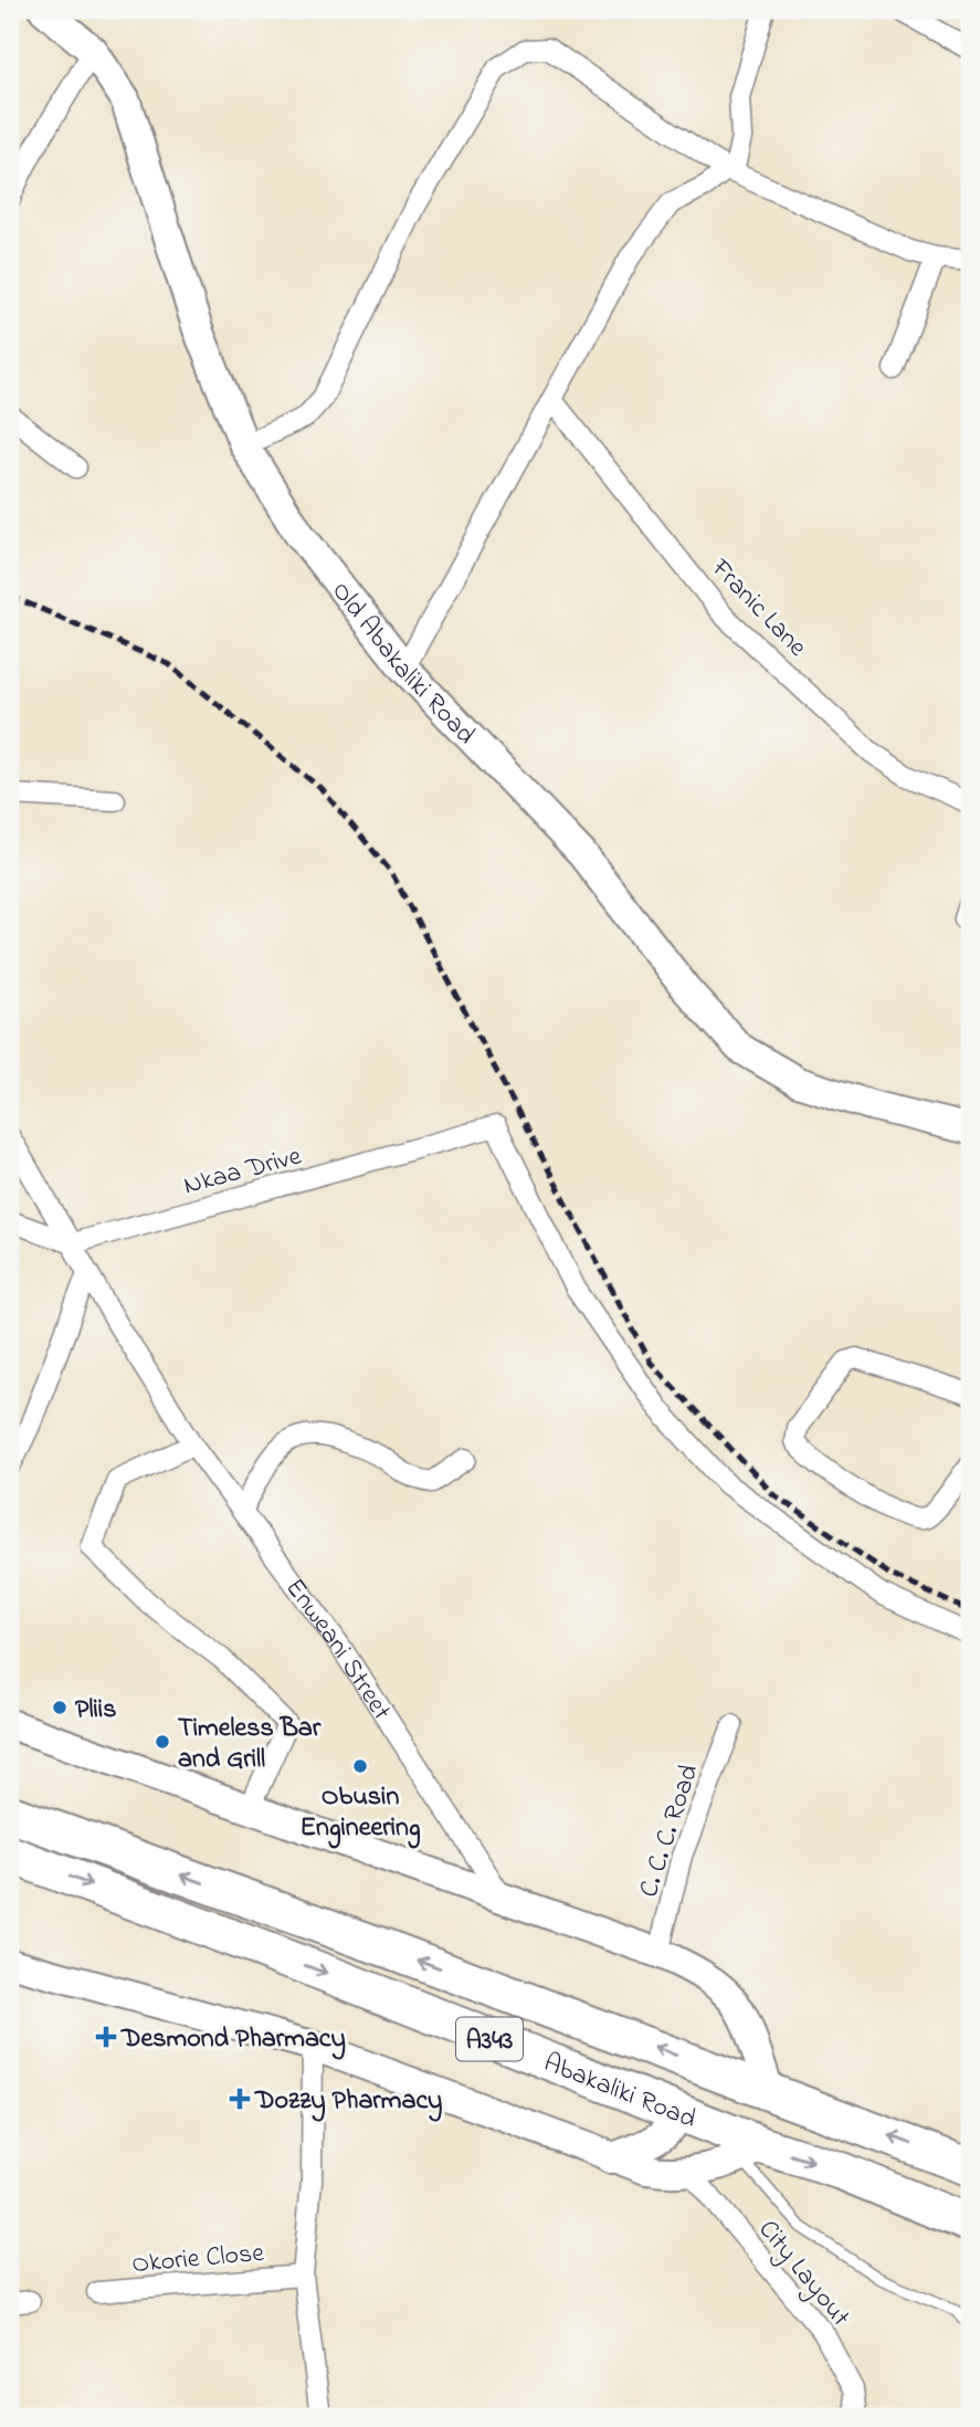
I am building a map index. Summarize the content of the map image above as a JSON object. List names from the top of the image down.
{
  "streets": {
    "highway": ["A343", "Abakaliki Road"],
    "main road": ["Old Abakaliki Road"],
    "street": [
      "Franic Lane",
      "Nkaa Drive",
      "Enweani Street",
      "C. C. C. Road",
      "Okorie Close",
      "City Layout"
    ]
  },
  "crossings": [
    ["Nkaa Drive", "Enweani Street"]
  ],
  "places": {
    "other": ["Pliis", "Timeless Bar and Grill", "Obusin Engineering"],
    "health": ["Desmond Pharmacy", "Dozzy Pharmacy"]
  }
}
